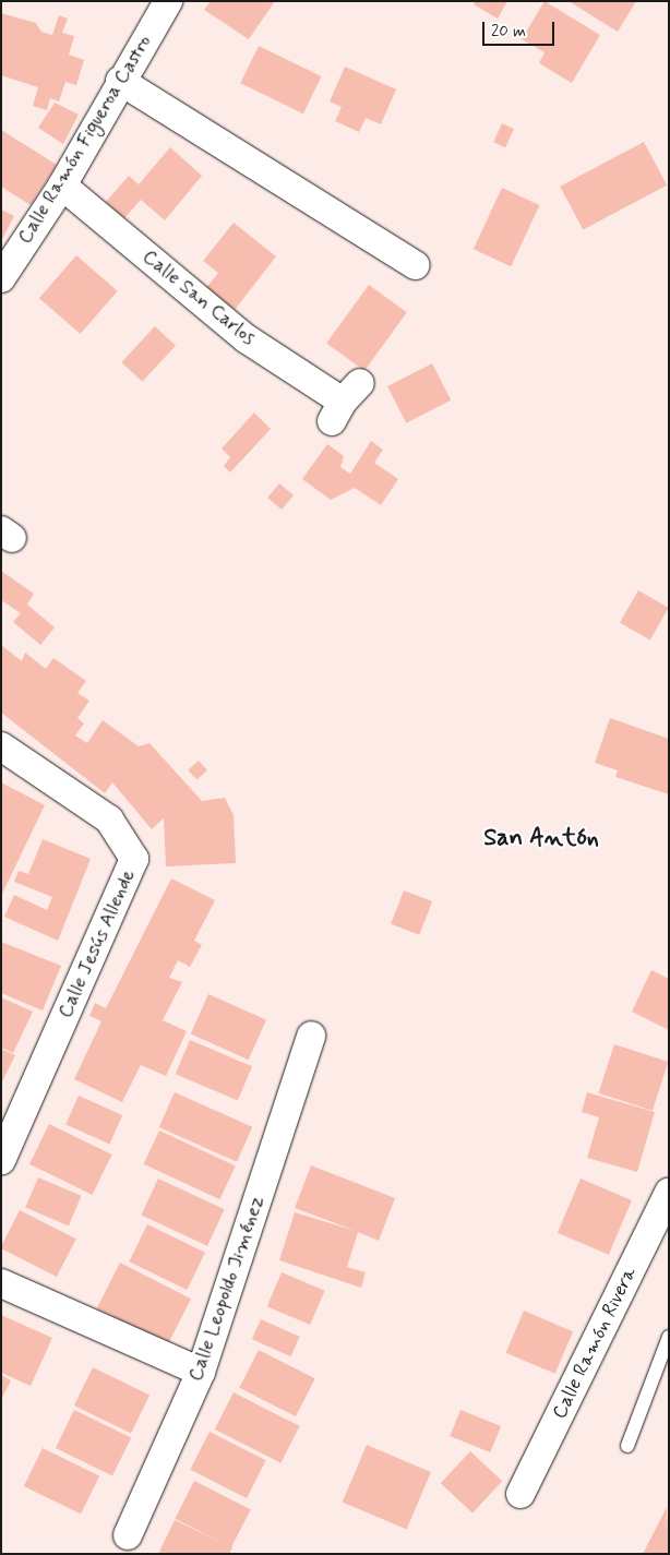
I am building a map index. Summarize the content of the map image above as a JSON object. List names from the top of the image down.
{
  "streets": {
    "street": [
      "Calle Ramón Figueroa Castro",
      "Calle San Carlos",
      "Calle Jesús Allende",
      "Calle Leopoldo Jiménez",
      "Calle Ramón Rivera"
    ]
  },
  "crossings": [
    ["Calle Ramón Figueroa Castro", "Calle San Carlos"]
  ],
  "districts": ["San Antón"],
  "scale_bar": "20 m"
}
